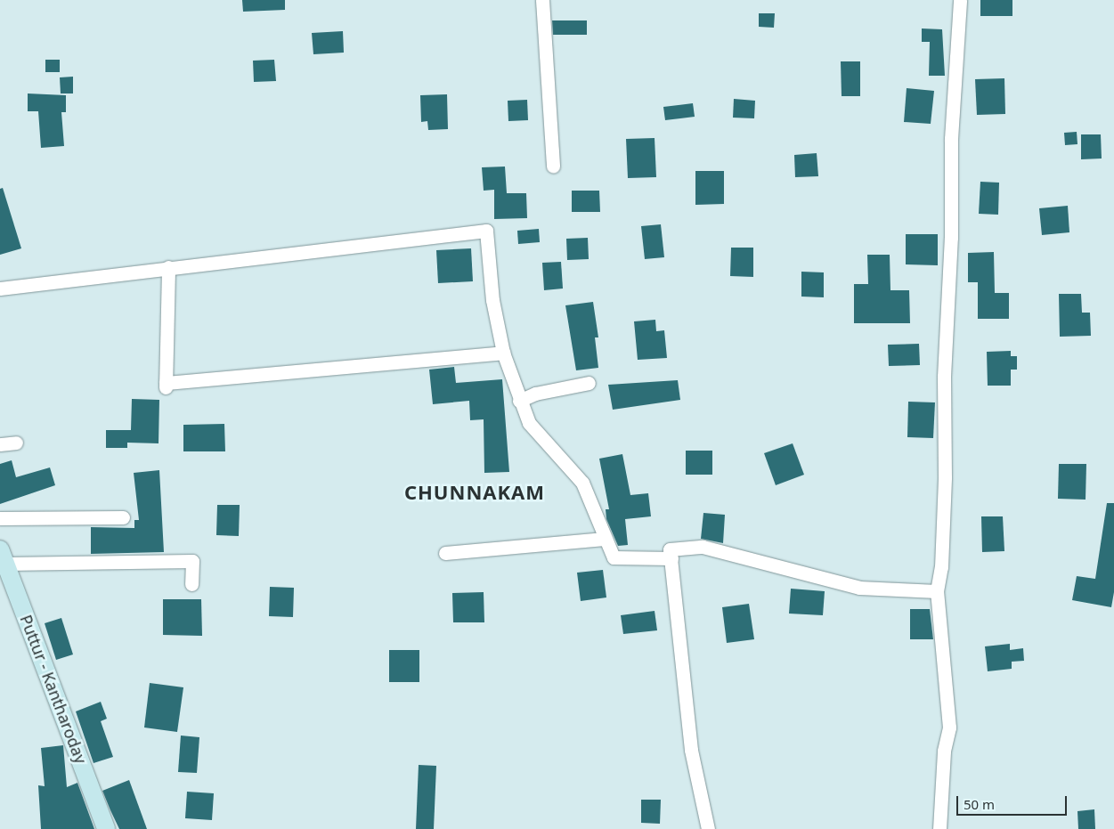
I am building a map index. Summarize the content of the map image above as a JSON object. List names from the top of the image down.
{
  "streets": {
    "main road": ["Puttur - Kantharoday"]
  },
  "districts": ["CHUNNAKAM"],
  "scale_bar": "50 m"
}
